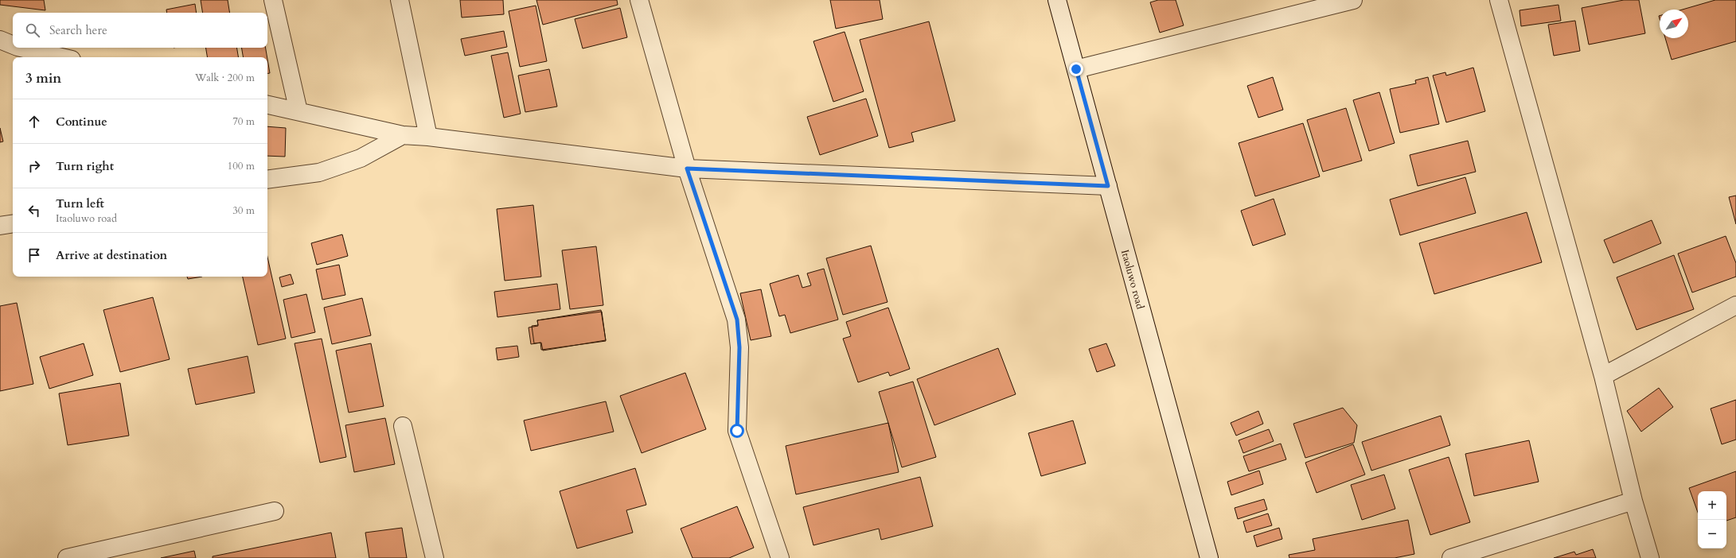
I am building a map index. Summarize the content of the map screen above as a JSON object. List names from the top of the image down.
{
  "streets": {
    "street": ["Itaoluwo road"]
  },
  "north": "top right",
  "page": {
    "search": "Search here",
    "heading": ["3 min", "Walk · 200 m"],
    "list": [
      ["Continue", "70 m"],
      ["Turn right", "100 m"],
      ["Turn left", "Itaoluwo road", "30 m"],
      "Arrive at destination"
    ],
    "map_buttons": ["+", "−"]
  }
}
